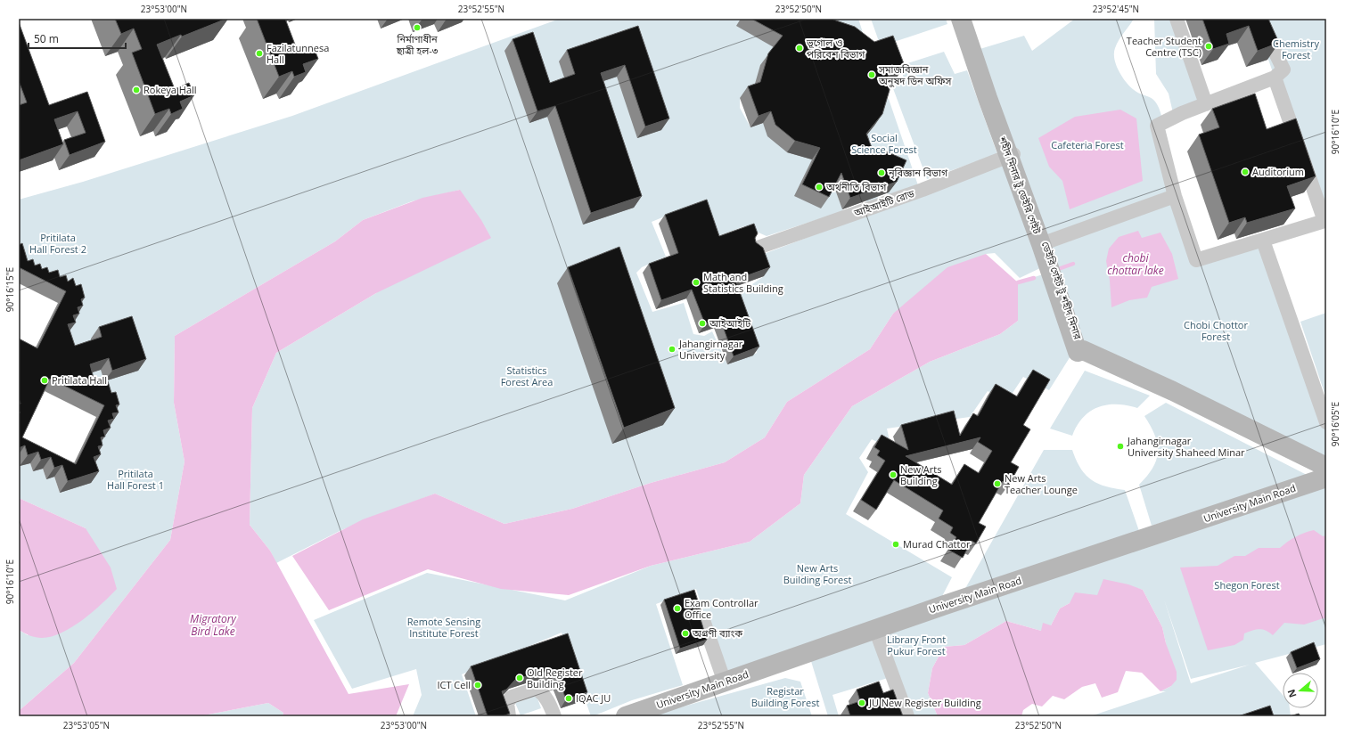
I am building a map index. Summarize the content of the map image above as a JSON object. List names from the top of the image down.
{
  "streets": {
    "street": ["শহীদ মিনার টু ডেইরি গেইট", "আইআইটি রোড", "University Main Road"]
  },
  "crossings": [
    ["শহীদ মিনার টু ডেইরি গেইট", "আইআইটি রোড"]
  ],
  "water": ["chobi chottar lake", "Migratory Bird Lake"],
  "parks": [
    "Chemistry Forest",
    "Social Science Forest",
    "Cafeteria Forest",
    "Pritilata Hall Forest 2",
    "Chobi Chottor Forest",
    "Statistics Forest Area",
    "Pritilata Hall Forest 1",
    "New Arts Building Forest",
    "Shegon Forest",
    "Remote Sensing Institute Forest",
    "Library Front Pukur Forest",
    "Registar Building Forest"
  ],
  "places": [
    "নির্মাণাধীন ছাত্রী হল-৩",
    "Teacher Student Centre (TSC)",
    "ভূগোল ও পরিবেশ বিভাগ",
    "Fazilatunnesa Hall",
    "সমাজবিজ্ঞান অনুষদ ডিন অফিস",
    "Rokeya Hall",
    "Auditorium",
    "নৃবিজ্ঞান বিভাগ",
    "অর্থনীতি বিভাগ",
    "Math and Statistics Building",
    "আইআইটি",
    "Jahangirnagar University",
    "Pritilata Hall",
    "Jahangirnagar University Shaheed Minar",
    "New Arts Building",
    "New Arts Teacher Lounge",
    "Murad Chattor",
    "Exam Controllar Office",
    "অগ্রণী ব্যাংক",
    "Old Register Building",
    "ICT Cell",
    "IQAC JU",
    "JU New Register Building"
  ],
  "scale_bar": "50 m",
  "north": "left",
  "coordinates": [
    "23°53'00\"N",
    "23°52'55\"N",
    "23°52'50\"N",
    "23°52'45\"N",
    "90°16'10\"E",
    "90°16'15\"E",
    "90°16'05\"E",
    "23°53'05\"N"
  ]
}
